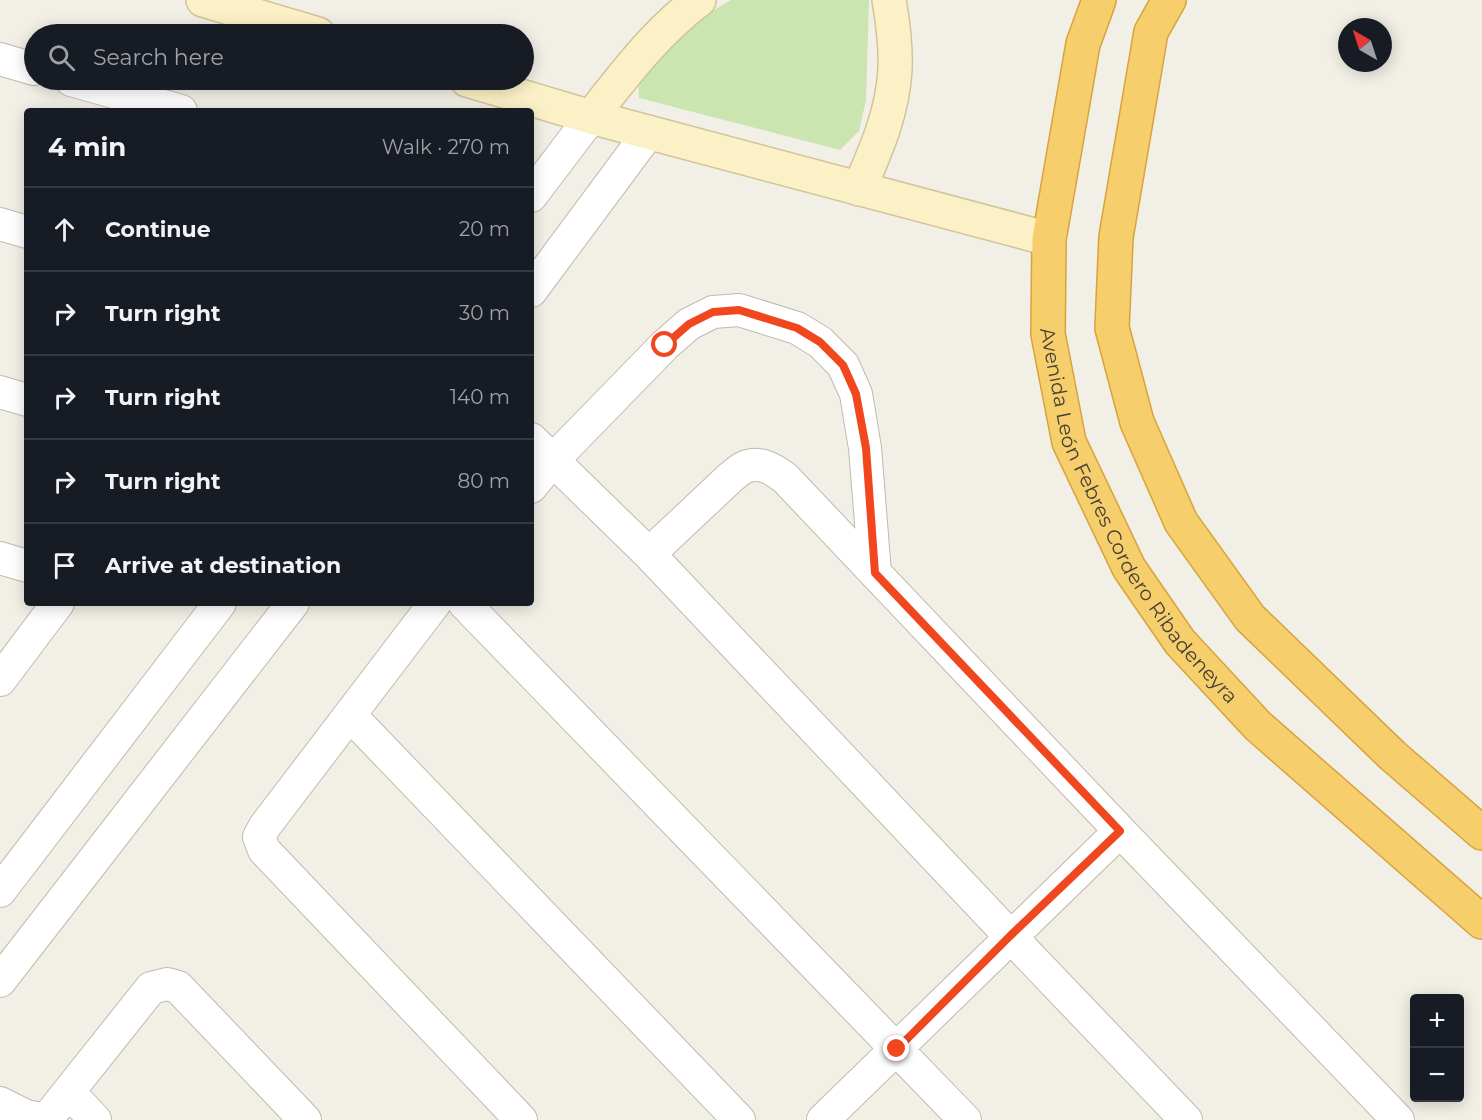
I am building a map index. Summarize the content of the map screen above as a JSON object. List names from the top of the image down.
{
  "streets": {
    "highway": ["Avenida León Febres Cordero Ribadeneyra"]
  },
  "north": "top left",
  "page": {
    "search": "Search here",
    "heading": ["4 min", "Walk · 270 m"],
    "list": [
      ["Continue", "20 m"],
      ["Turn right", "30 m"],
      ["Turn right", "140 m"],
      ["Turn right", "80 m"],
      "Arrive at destination"
    ],
    "map_buttons": ["+", "−"]
  }
}
